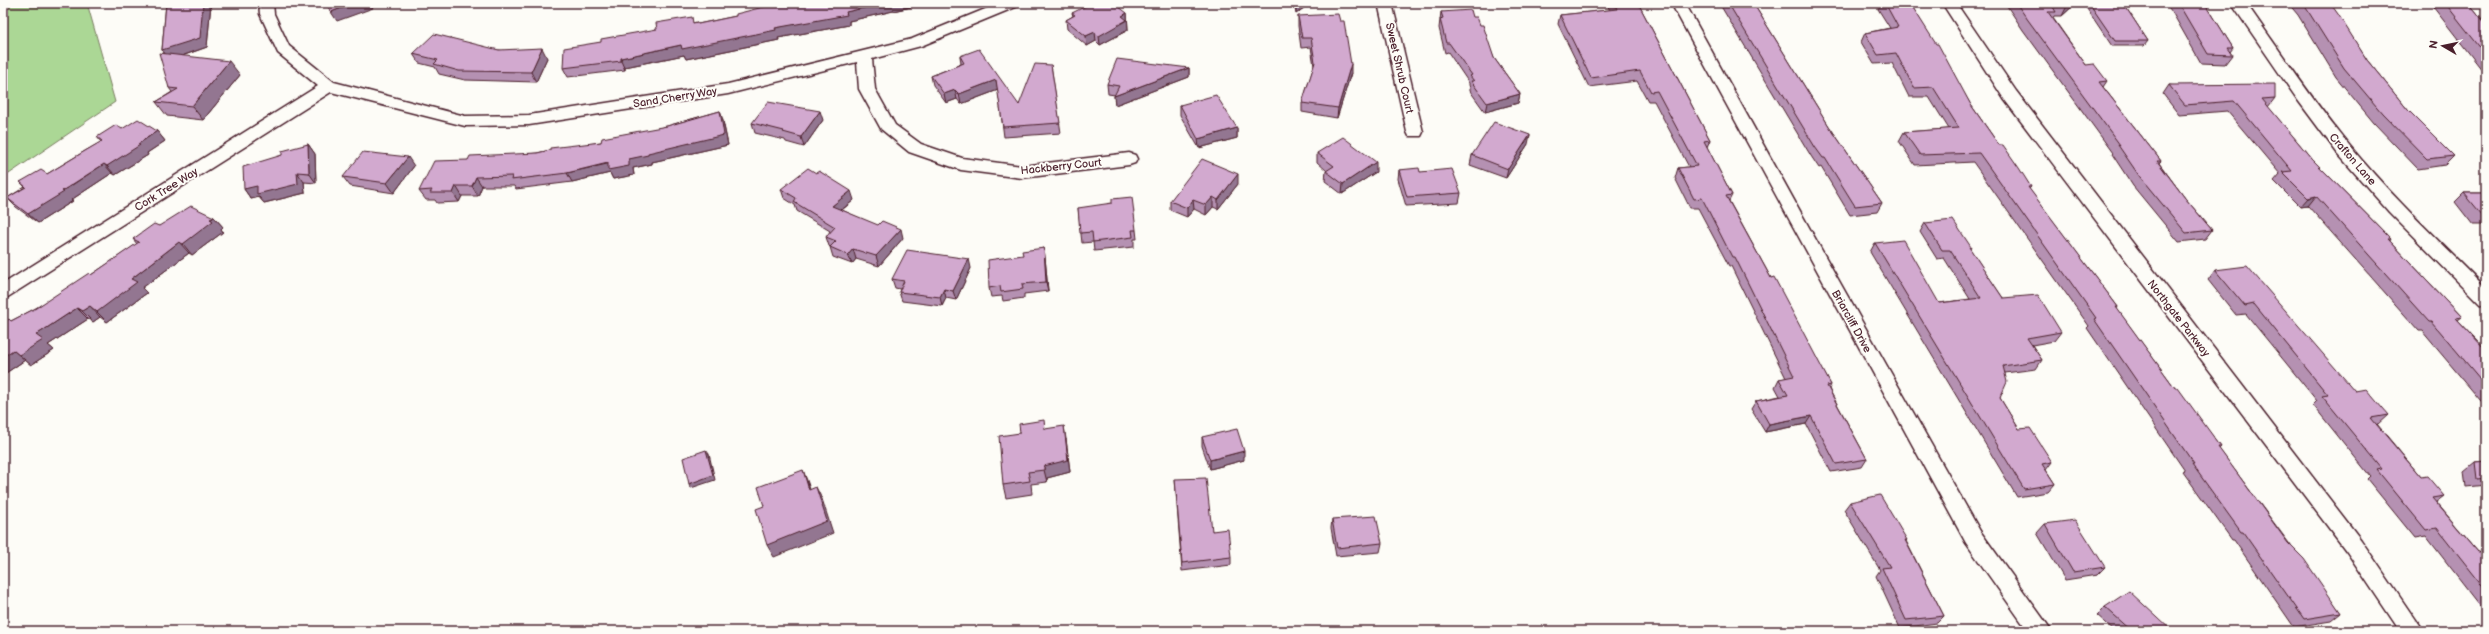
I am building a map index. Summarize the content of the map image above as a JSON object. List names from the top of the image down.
{
  "streets": {
    "street": [
      "Sweet Shrub Court",
      "Sand Cherry Way",
      "Crafton Lane",
      "Hackberry Court",
      "Cork Tree Way",
      "Northgate Parkway",
      "Briarcliff Drive"
    ]
  },
  "crossings": [
    ["Sand Cherry Way", "Hackberry Court"],
    ["Sand Cherry Way", "Cork Tree Way"]
  ],
  "north": "left"
}
